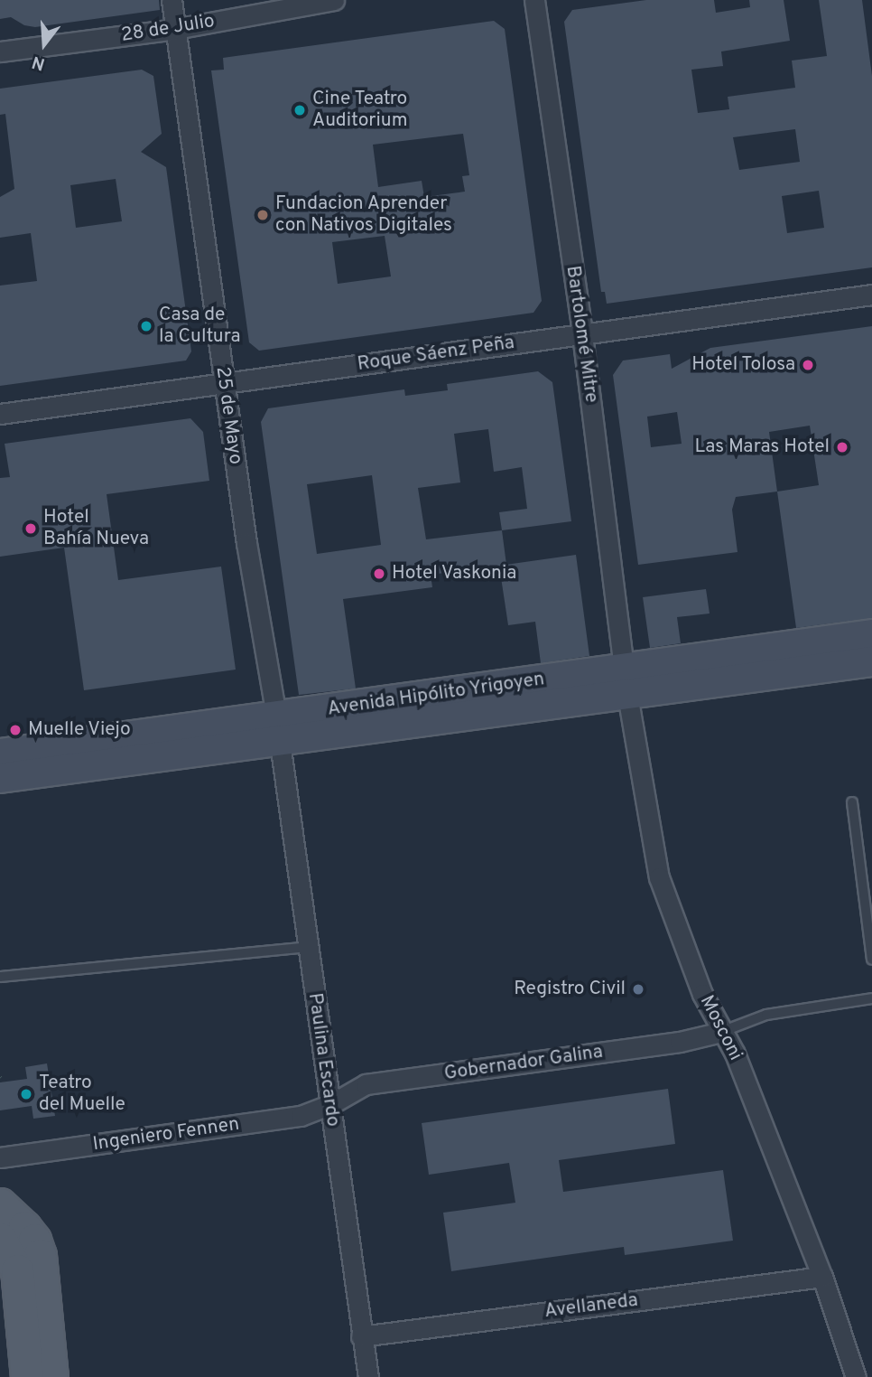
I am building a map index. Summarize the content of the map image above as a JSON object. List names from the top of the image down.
{
  "streets": {
    "main road": ["Avenida Hipólito Yrigoyen"],
    "street": [
      "28 de Julio",
      "Bartolomé Mitre",
      "Roque Sáenz Peña",
      "25 de Mayo",
      "Mosconi",
      "Paulina Escardo",
      "Gobernador Galina",
      "Ingeniero Fennen",
      "Avellaneda"
    ]
  },
  "crossings": [
    ["28 de Julio", "25 de Mayo"],
    ["Bartolomé Mitre", "Roque Sáenz Peña"],
    ["Bartolomé Mitre", "Avenida Hipólito Yrigoyen"],
    ["Bartolomé Mitre", "Mosconi"],
    ["Roque Sáenz Peña", "25 de Mayo"],
    ["25 de Mayo", "Avenida Hipólito Yrigoyen"],
    ["25 de Mayo", "Paulina Escardo"],
    ["Avenida Hipólito Yrigoyen", "Mosconi"],
    ["Avenida Hipólito Yrigoyen", "Paulina Escardo"],
    ["Mosconi", "Gobernador Galina"],
    ["Mosconi", "Avellaneda"],
    ["Paulina Escardo", "Gobernador Galina"],
    ["Paulina Escardo", "Ingeniero Fennen"],
    ["Paulina Escardo", "Avellaneda"],
    ["Gobernador Galina", "Ingeniero Fennen"]
  ],
  "places": [
    "Cine Teatro Auditorium",
    "Fundacion Aprender con Nativos Digitales",
    "Casa de la Cultura",
    "Hotel Tolosa",
    "Las Maras Hotel",
    "Hotel Bahía Nueva",
    "Hotel Vaskonia",
    "Muelle Viejo",
    "Registro Civil",
    "Teatro del Muelle"
  ],
  "north": "bottom"
}
